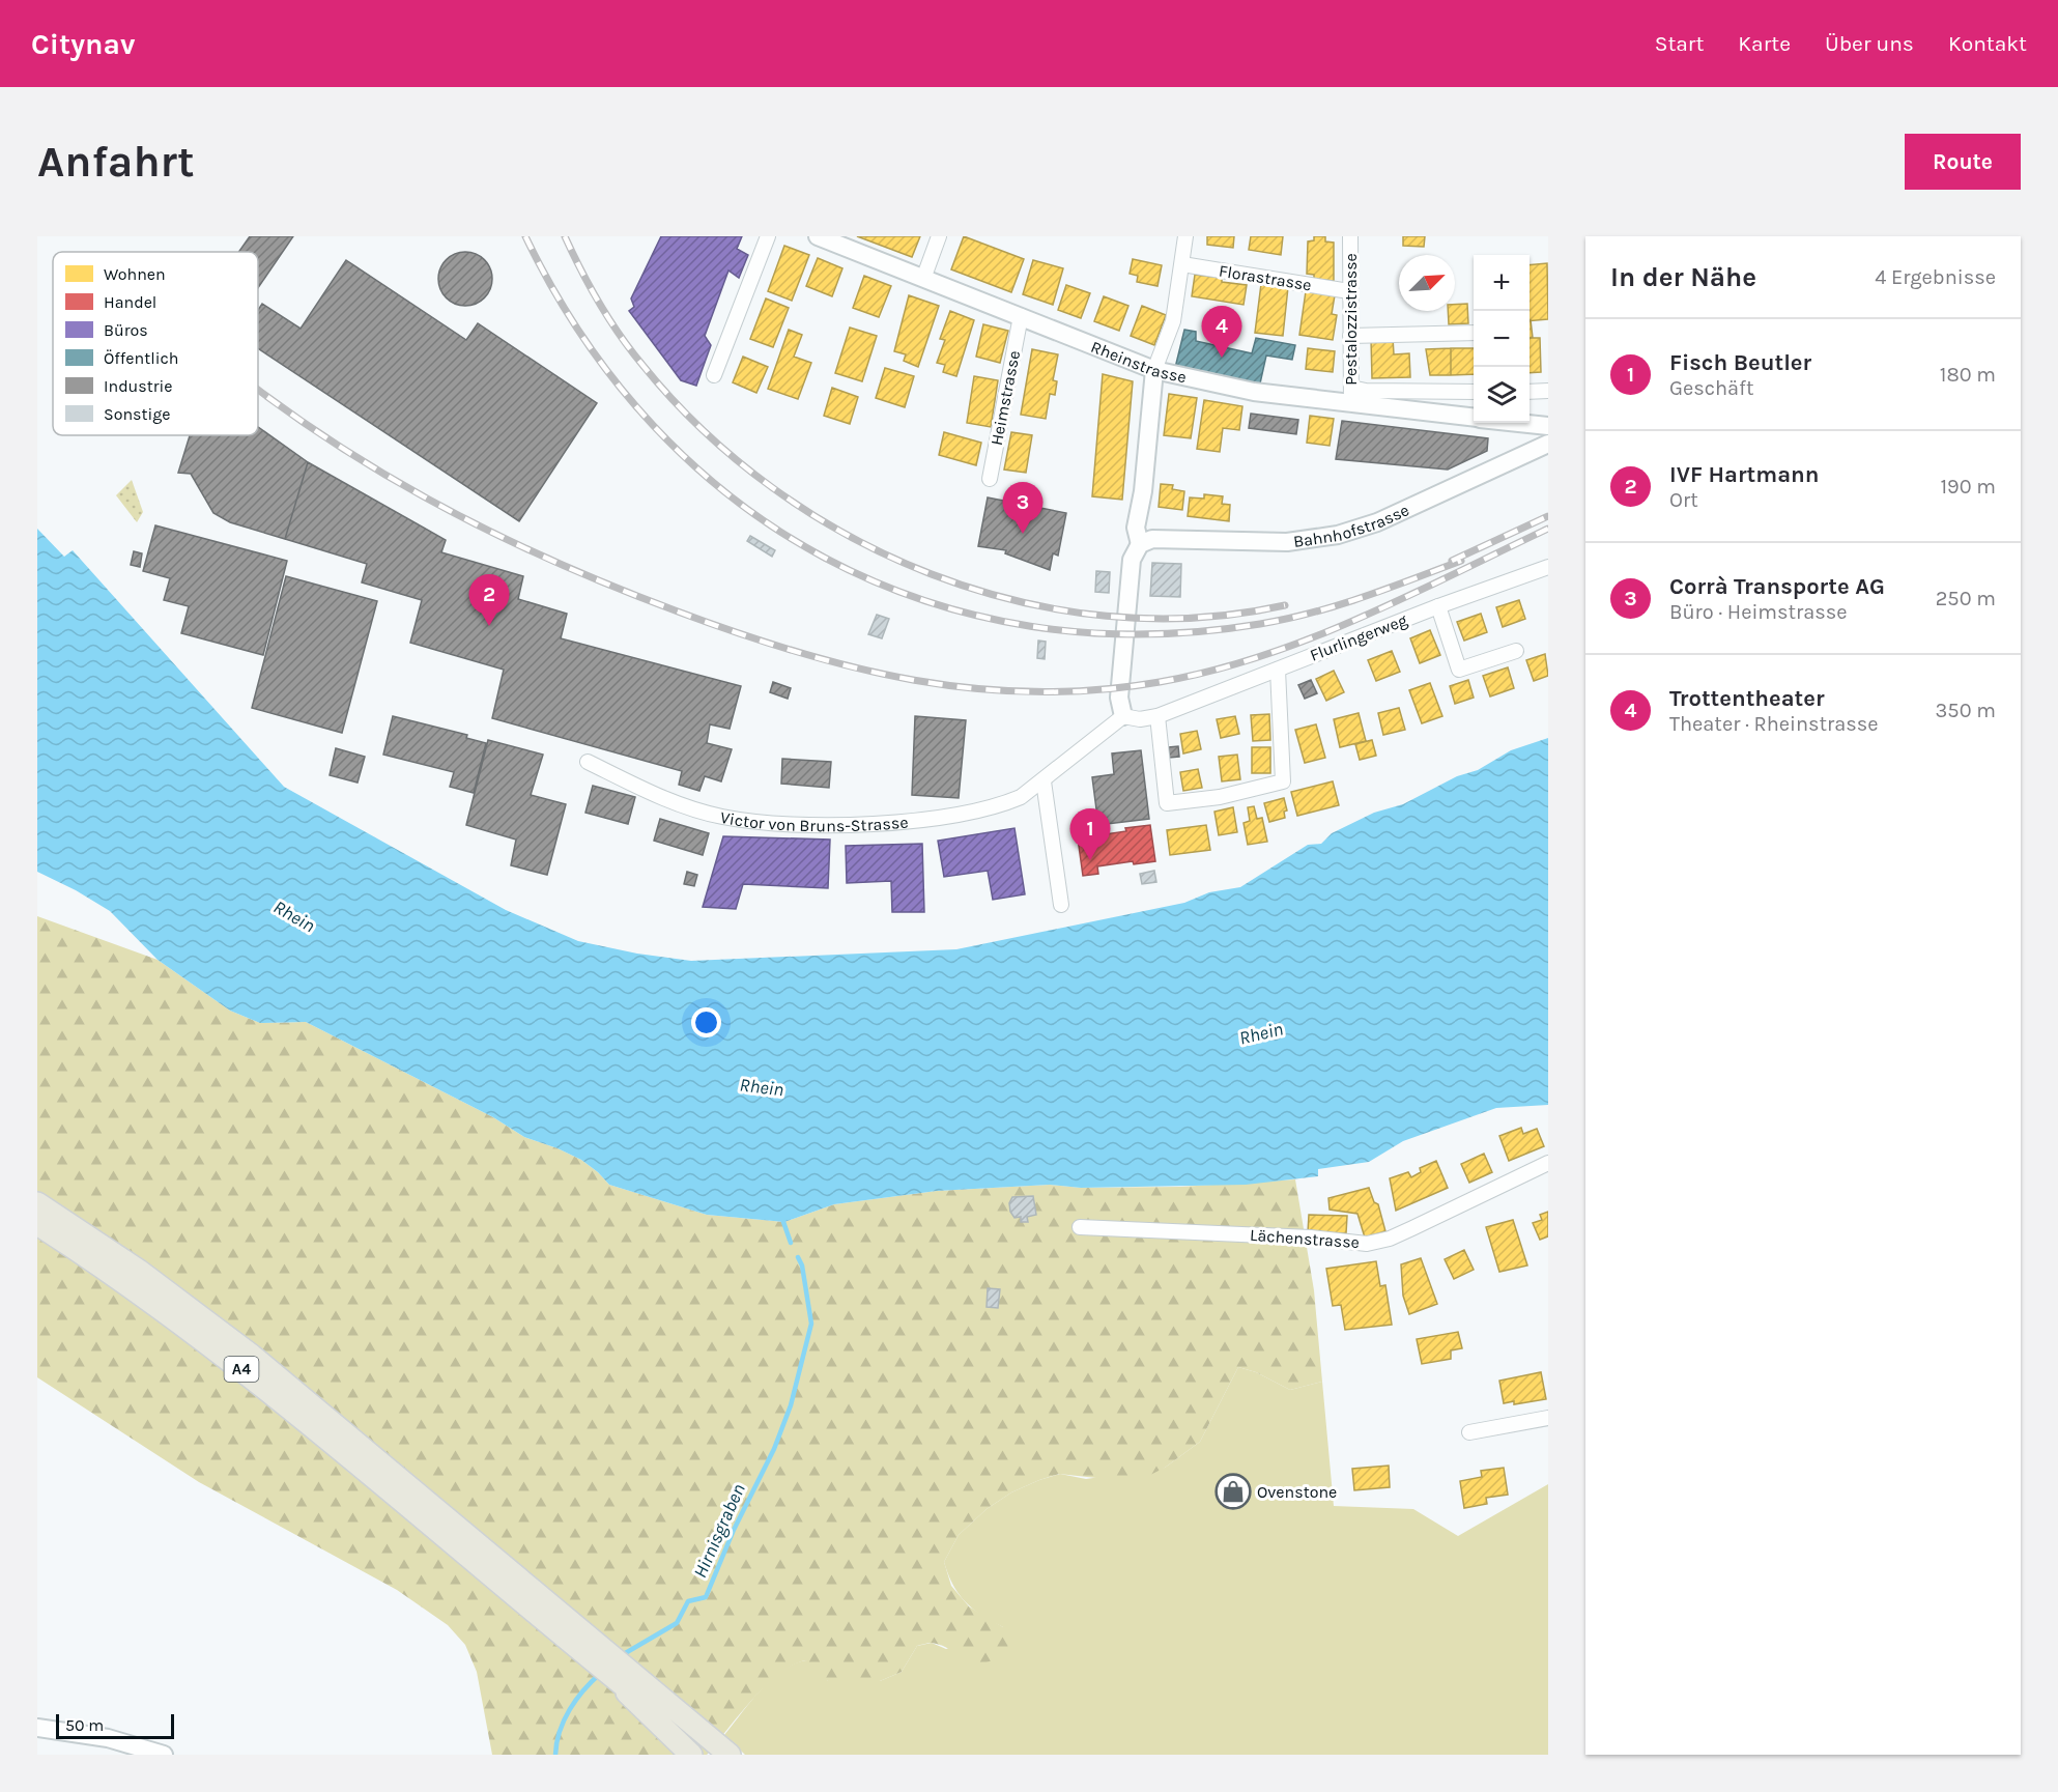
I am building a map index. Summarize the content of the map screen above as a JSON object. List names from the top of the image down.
{
  "streets": {
    "highway": ["A4"],
    "street": [
      "Florastrasse",
      "Pestalozzistrasse",
      "Rheinstrasse",
      "Heimstrasse",
      "Bahnhofstrasse",
      "Flurlingerweg",
      "Victor von Bruns-Strasse",
      "Lächenstrasse"
    ]
  },
  "crossings": [
    ["Florastrasse", "Pestalozzistrasse"],
    ["Pestalozzistrasse", "Rheinstrasse"],
    ["Rheinstrasse", "Heimstrasse"],
    ["Flurlingerweg", "Victor von Bruns-Strasse"]
  ],
  "water": ["Rhein", "Hirnisgraben"],
  "places": {
    "shop": ["Ovenstone"]
  },
  "legend": [
    "Wohnen",
    "Handel",
    "Büros",
    "Öffentlich",
    "Industrie",
    "Sonstige"
  ],
  "scale_bar": "50 m",
  "north": "top right",
  "page": {
    "header": "Citynav",
    "nav": [
      "Start",
      "Karte",
      "Über uns",
      "Kontakt"
    ],
    "buttons": "Route",
    "title": "Anfahrt",
    "heading": ["In der Nähe", "4 Ergebnisse"],
    "map_buttons": ["+", "−"],
    "pins": [
      "4",
      "3",
      "2",
      "1"
    ],
    "list": [
      {
        "mark": "1",
        "name": "Fisch Beutler",
        "note": "Geschäft",
        "value": "180 m"
      },
      {
        "mark": "2",
        "name": "IVF Hartmann",
        "note": "Ort",
        "value": "190 m"
      },
      {
        "mark": "3",
        "name": "Corrà Transporte AG",
        "note": "Büro · Heimstrasse",
        "value": "250 m"
      },
      {
        "mark": "4",
        "name": "Trottentheater",
        "note": "Theater · Rheinstrasse",
        "value": "350 m"
      }
    ],
    "scale": "50 m"
  }
}
